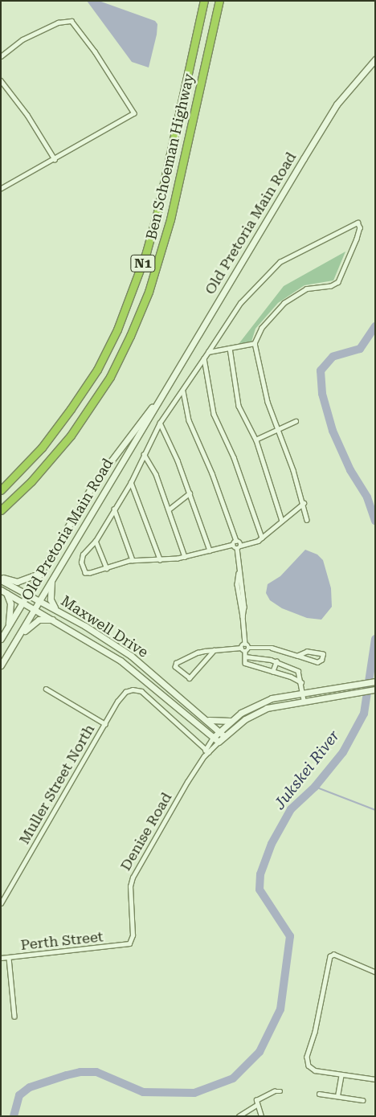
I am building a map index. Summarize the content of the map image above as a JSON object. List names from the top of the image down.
{
  "streets": {
    "highway": ["Ben Schoeman Highway", "N1"],
    "main road": ["Old Pretoria Main Road", "Maxwell Drive"],
    "street": ["Muller Street North", "Denise Road", "Perth Street"]
  },
  "crossings": [
    ["Old Pretoria Main Road", "Maxwell Drive"],
    ["Maxwell Drive", "Denise Road"],
    ["Muller Street North", "Denise Road"],
    ["Denise Road", "Perth Street"]
  ],
  "water": ["Jukskei River"]
}
